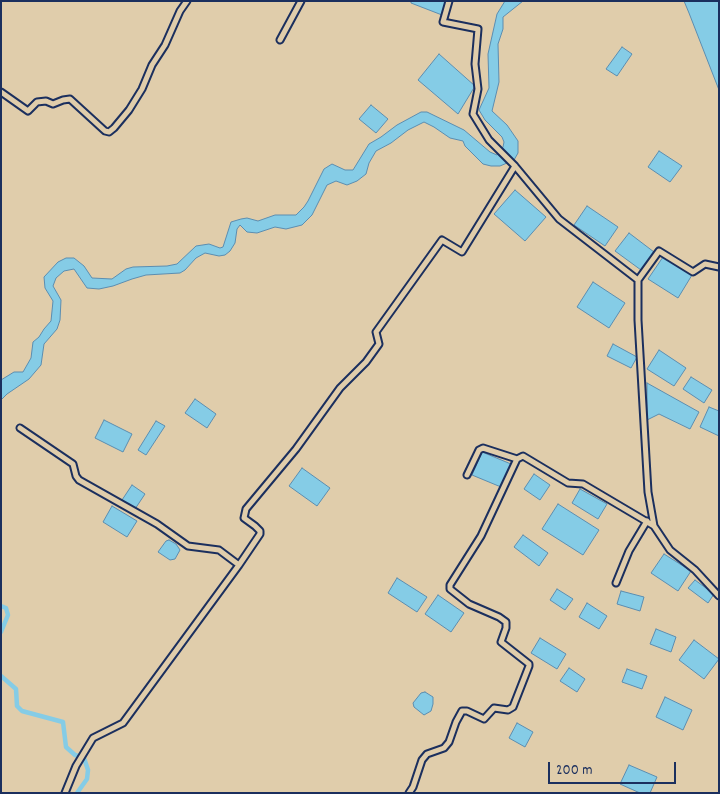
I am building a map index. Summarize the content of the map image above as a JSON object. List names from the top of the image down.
{
  "scale_bar": "200 m"
}
